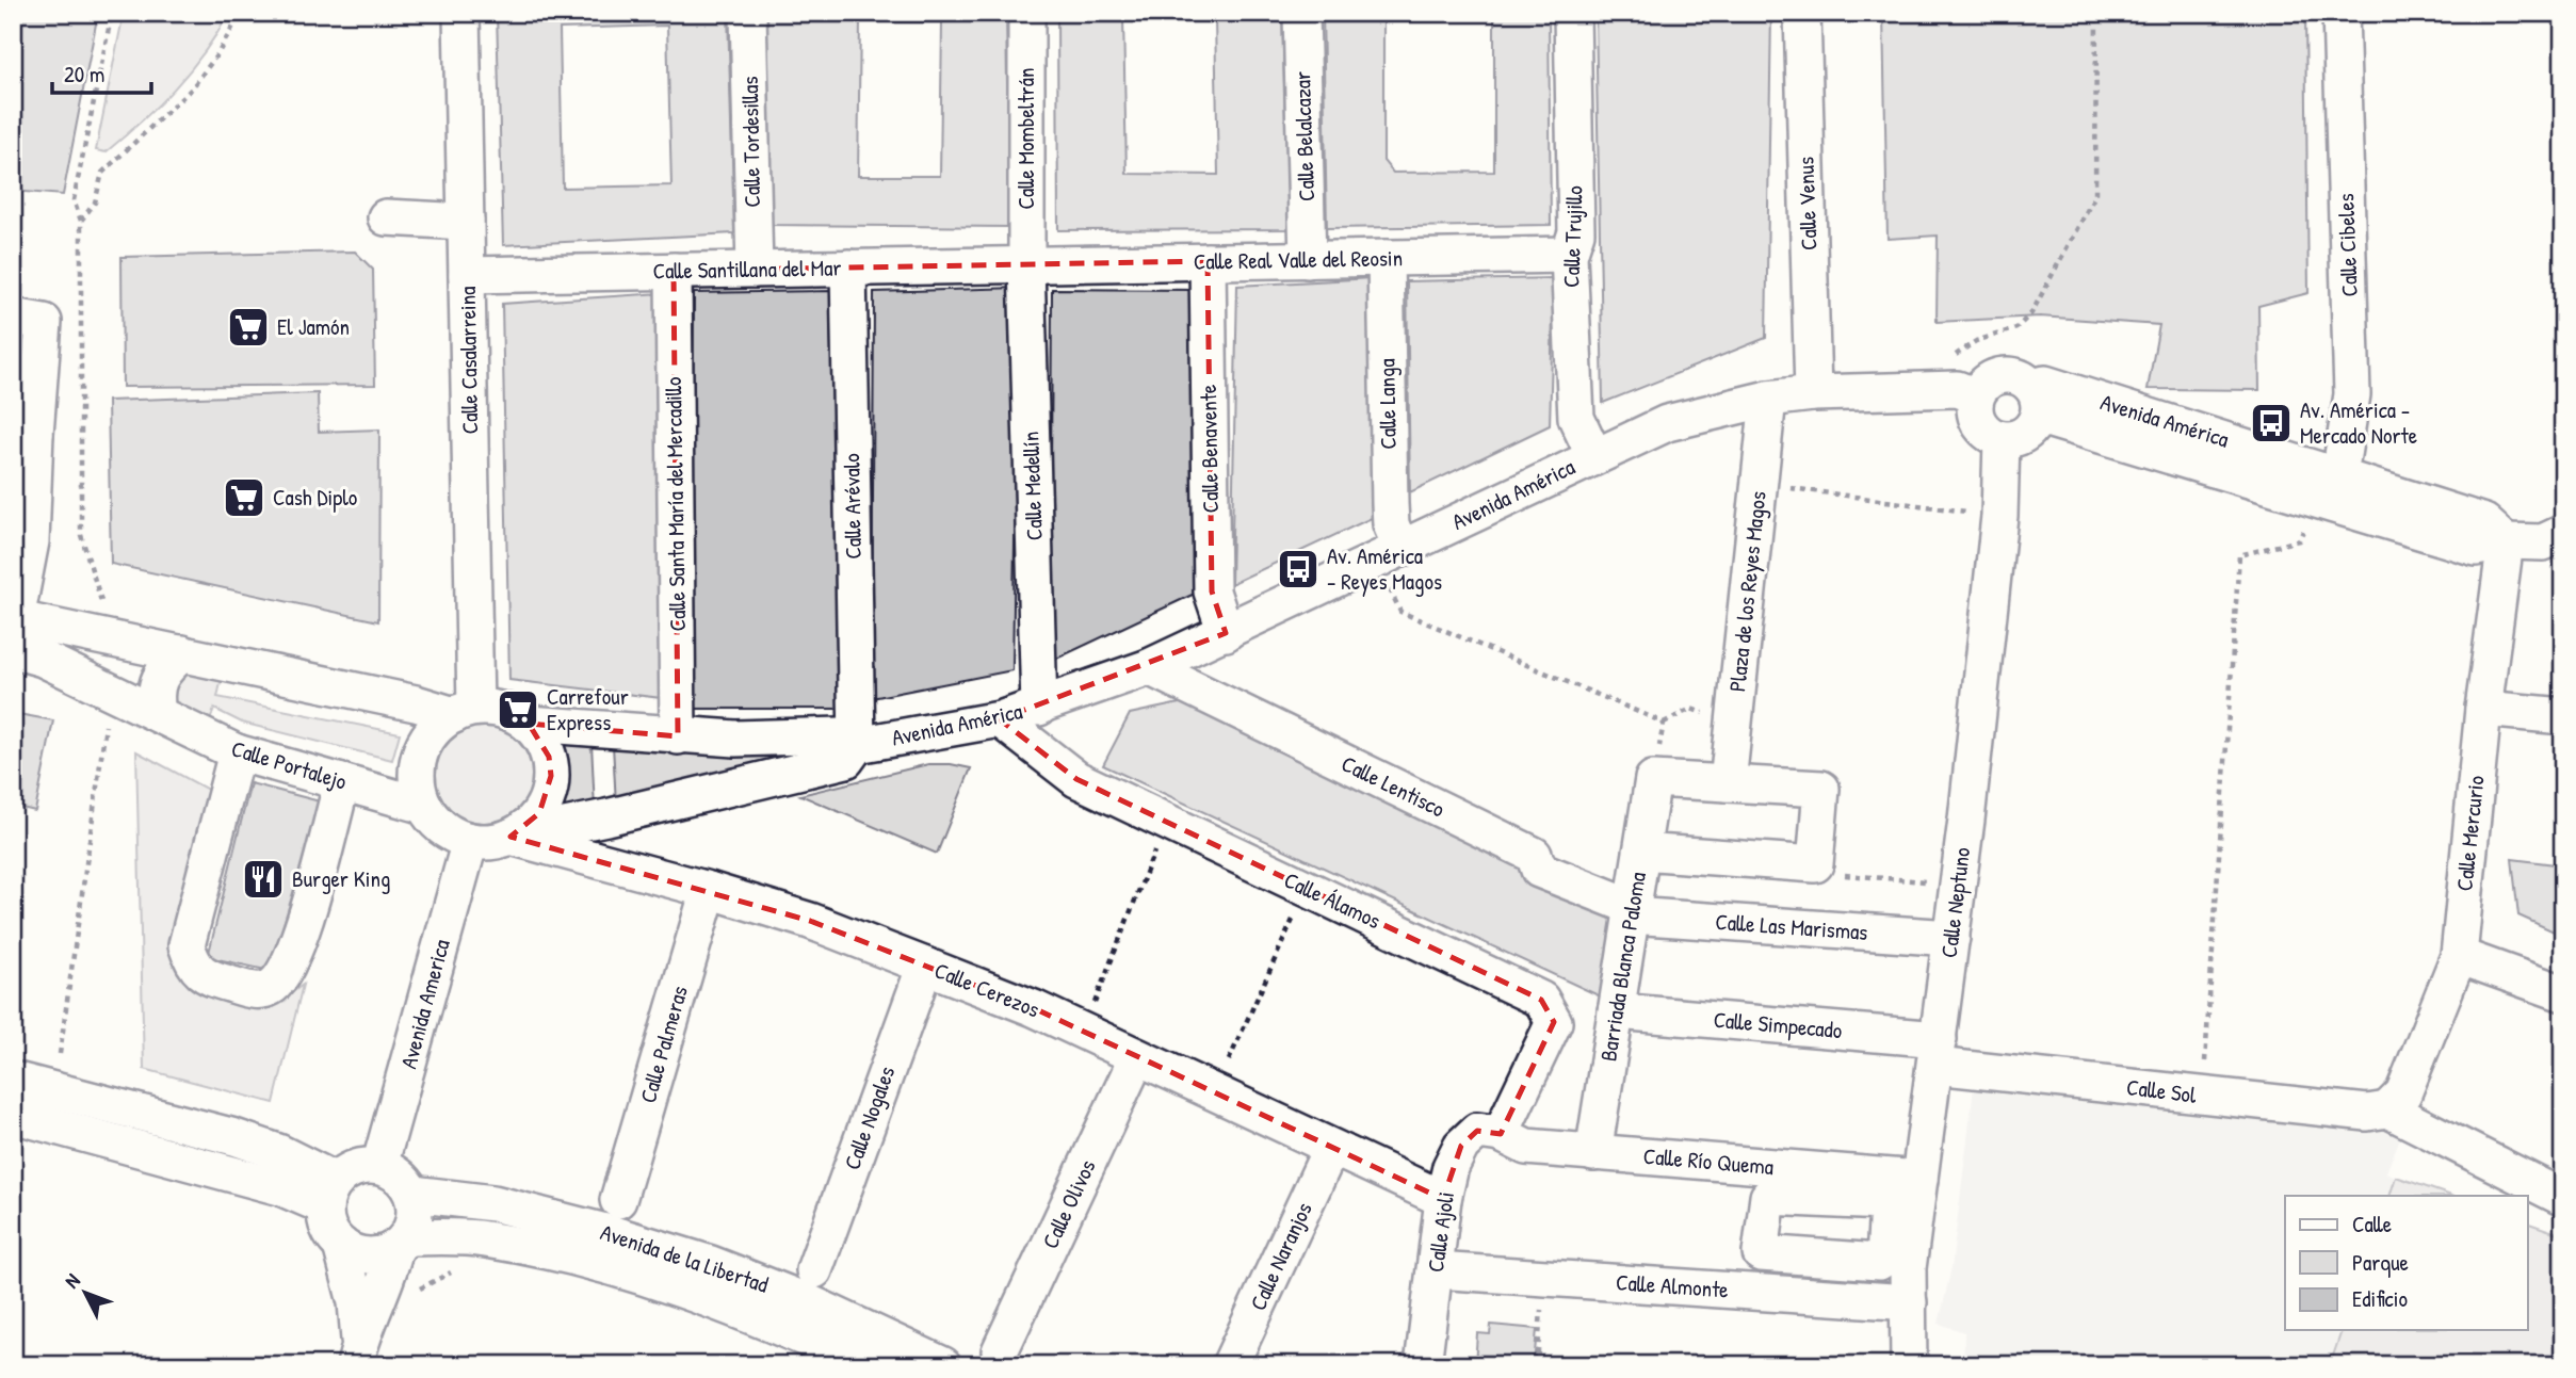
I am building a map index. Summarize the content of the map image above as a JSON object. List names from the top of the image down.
{
  "streets": {
    "street": [
      "Calle Belalcazar",
      "Calle Mombeltrán",
      "Calle Tordesillas",
      "Calle Venus",
      "Calle Trujillo",
      "Calle Cibeles",
      "Calle Real Valle del Reosin",
      "Calle Santillana del Mar",
      "Calle Casalarreina",
      "Calle Langa",
      "Avenida América",
      "Calle Benavente",
      "Calle Medellín",
      "Calle Santa María del Mercadillo",
      "Calle Arévalo",
      "Plaza de los Reyes Magos",
      "Calle Portalejo",
      "Calle Lentisco",
      "Calle Mercurio",
      "Calle Álamos",
      "Calle Neptuno",
      "Calle Las Marismas",
      "Barriada Blanca Paloma",
      "Calle Cerezos",
      "Avenida America",
      "Calle Simpecado",
      "Calle Palmeras",
      "Calle Sol",
      "Calle Nogales",
      "Calle Río Quema",
      "Calle Olivos",
      "Calle Ajoli",
      "Calle Naranjos",
      "Avenida de la Libertad",
      "Calle Almonte"
    ]
  },
  "crossings": [
    ["Calle Belalcazar", "Calle Real Valle del Reosin"],
    ["Calle Mombeltrán", "Calle Real Valle del Reosin"],
    ["Calle Mombeltrán", "Calle Santillana del Mar"],
    ["Calle Mombeltrán", "Calle Medellín"],
    ["Calle Tordesillas", "Calle Santillana del Mar"],
    ["Calle Venus", "Avenida América"],
    ["Calle Trujillo", "Calle Real Valle del Reosin"],
    ["Calle Trujillo", "Avenida América"],
    ["Calle Cibeles", "Avenida América"],
    ["Calle Real Valle del Reosin", "Calle Santillana del Mar"],
    ["Calle Real Valle del Reosin", "Calle Langa"],
    ["Calle Real Valle del Reosin", "Calle Benavente"],
    ["Calle Real Valle del Reosin", "Calle Medellín"],
    ["Calle Santillana del Mar", "Calle Casalarreina"],
    ["Calle Santillana del Mar", "Calle Medellín"],
    ["Calle Santillana del Mar", "Calle Santa María del Mercadillo"],
    ["Calle Santillana del Mar", "Calle Arévalo"],
    ["Calle Casalarreina", "Avenida América"],
    ["Calle Casalarreina", "Calle Portalejo"],
    ["Calle Casalarreina", "Calle Cerezos"],
    ["Calle Casalarreina", "Avenida America"],
    ["Calle Langa", "Avenida América"],
    ["Avenida América", "Calle Benavente"],
    ["Avenida América", "Calle Medellín"],
    ["Avenida América", "Calle Santa María del Mercadillo"],
    ["Avenida América", "Calle Arévalo"],
    ["Avenida América", "Plaza de los Reyes Magos"],
    ["Avenida América", "Calle Portalejo"],
    ["Avenida América", "Calle Lentisco"],
    ["Avenida América", "Calle Mercurio"],
    ["Avenida América", "Calle Álamos"],
    ["Avenida América", "Calle Neptuno"],
    ["Avenida América", "Calle Cerezos"],
    ["Avenida América", "Avenida America"],
    ["Calle Portalejo", "Calle Cerezos"],
    ["Calle Portalejo", "Avenida America"],
    ["Calle Lentisco", "Calle Las Marismas"],
    ["Calle Lentisco", "Barriada Blanca Paloma"],
    ["Calle Mercurio", "Calle Sol"],
    ["Calle Álamos", "Calle Río Quema"],
    ["Calle Álamos", "Calle Ajoli"],
    ["Calle Neptuno", "Calle Las Marismas"],
    ["Calle Neptuno", "Calle Simpecado"],
    ["Calle Neptuno", "Calle Sol"],
    ["Calle Neptuno", "Calle Río Quema"],
    ["Calle Neptuno", "Calle Almonte"],
    ["Calle Las Marismas", "Barriada Blanca Paloma"],
    ["Barriada Blanca Paloma", "Calle Simpecado"],
    ["Barriada Blanca Paloma", "Calle Río Quema"],
    ["Calle Cerezos", "Avenida America"],
    ["Calle Cerezos", "Calle Palmeras"],
    ["Calle Cerezos", "Calle Nogales"],
    ["Calle Cerezos", "Calle Olivos"],
    ["Calle Cerezos", "Calle Ajoli"],
    ["Calle Cerezos", "Calle Naranjos"],
    ["Avenida America", "Avenida de la Libertad"],
    ["Calle Simpecado", "Calle Sol"],
    ["Calle Río Quema", "Calle Ajoli"],
    ["Calle Ajoli", "Calle Almonte"]
  ],
  "places": {
    "supermarket": ["El Jamón", "Cash Diplo", "Carrefour Express"],
    "bus stop": ["Av. América - Mercado Norte", "Av. América - Reyes Magos"],
    "restaurant": ["Burger King"]
  },
  "legend": ["Calle", "Parque", "Edificio"],
  "scale_bar": "20 m",
  "north": "top left"
}
